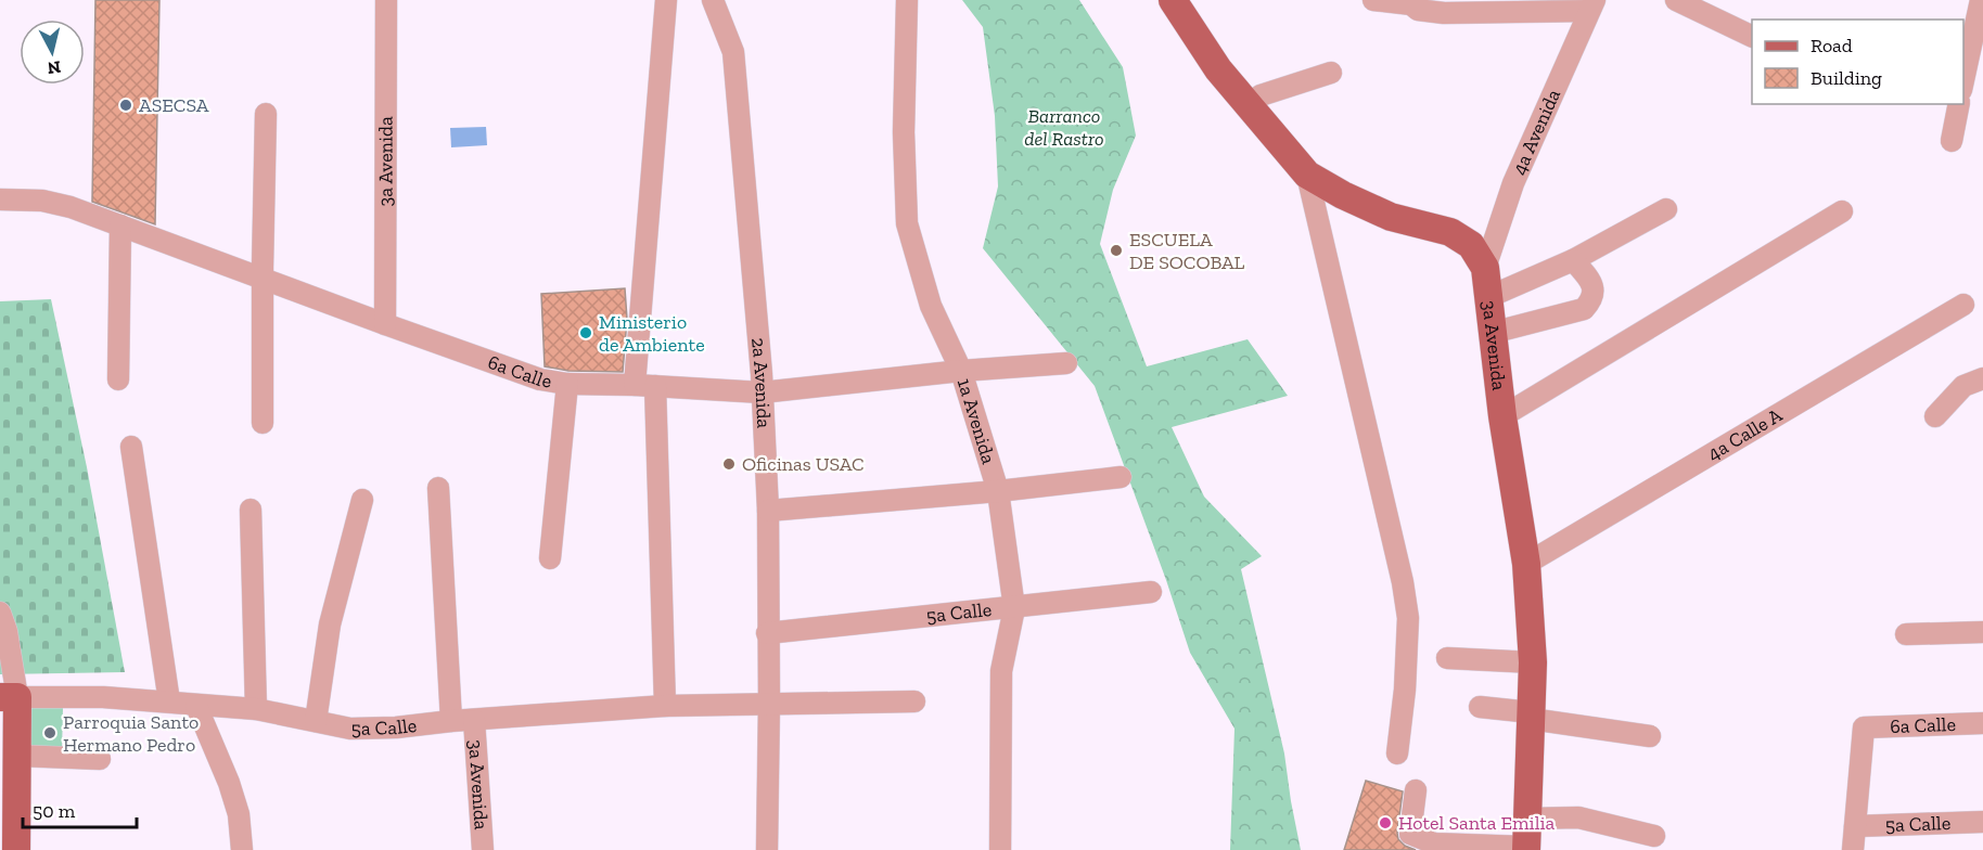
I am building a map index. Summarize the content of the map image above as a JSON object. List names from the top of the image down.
{
  "streets": {
    "main road": ["3a Avenida"],
    "street": [
      "4a Avenida",
      "6a Calle",
      "2a Avenida",
      "1a Avenida",
      "4a Calle A",
      "5a Calle"
    ]
  },
  "crossings": [
    ["4a Avenida", "3a Avenida"],
    ["3a Avenida", "6a Calle"],
    ["3a Avenida", "4a Calle A"],
    ["3a Avenida", "5a Calle"],
    ["6a Calle", "2a Avenida"],
    ["6a Calle", "1a Avenida"],
    ["6a Calle", "5a Calle"],
    ["2a Avenida", "5a Calle"],
    ["1a Avenida", "5a Calle"]
  ],
  "parks": ["Barranco del Rastro"],
  "places": [
    "ASECSA",
    "ESCUELA DE SOCOBAL",
    "Ministerio de Ambiente",
    "Oficinas USAC",
    "Parroquia Santo Hermano Pedro",
    "Hotel Santa Emilia"
  ],
  "legend": ["Road", "Building"],
  "scale_bar": "50 m",
  "north": "bottom"
}
